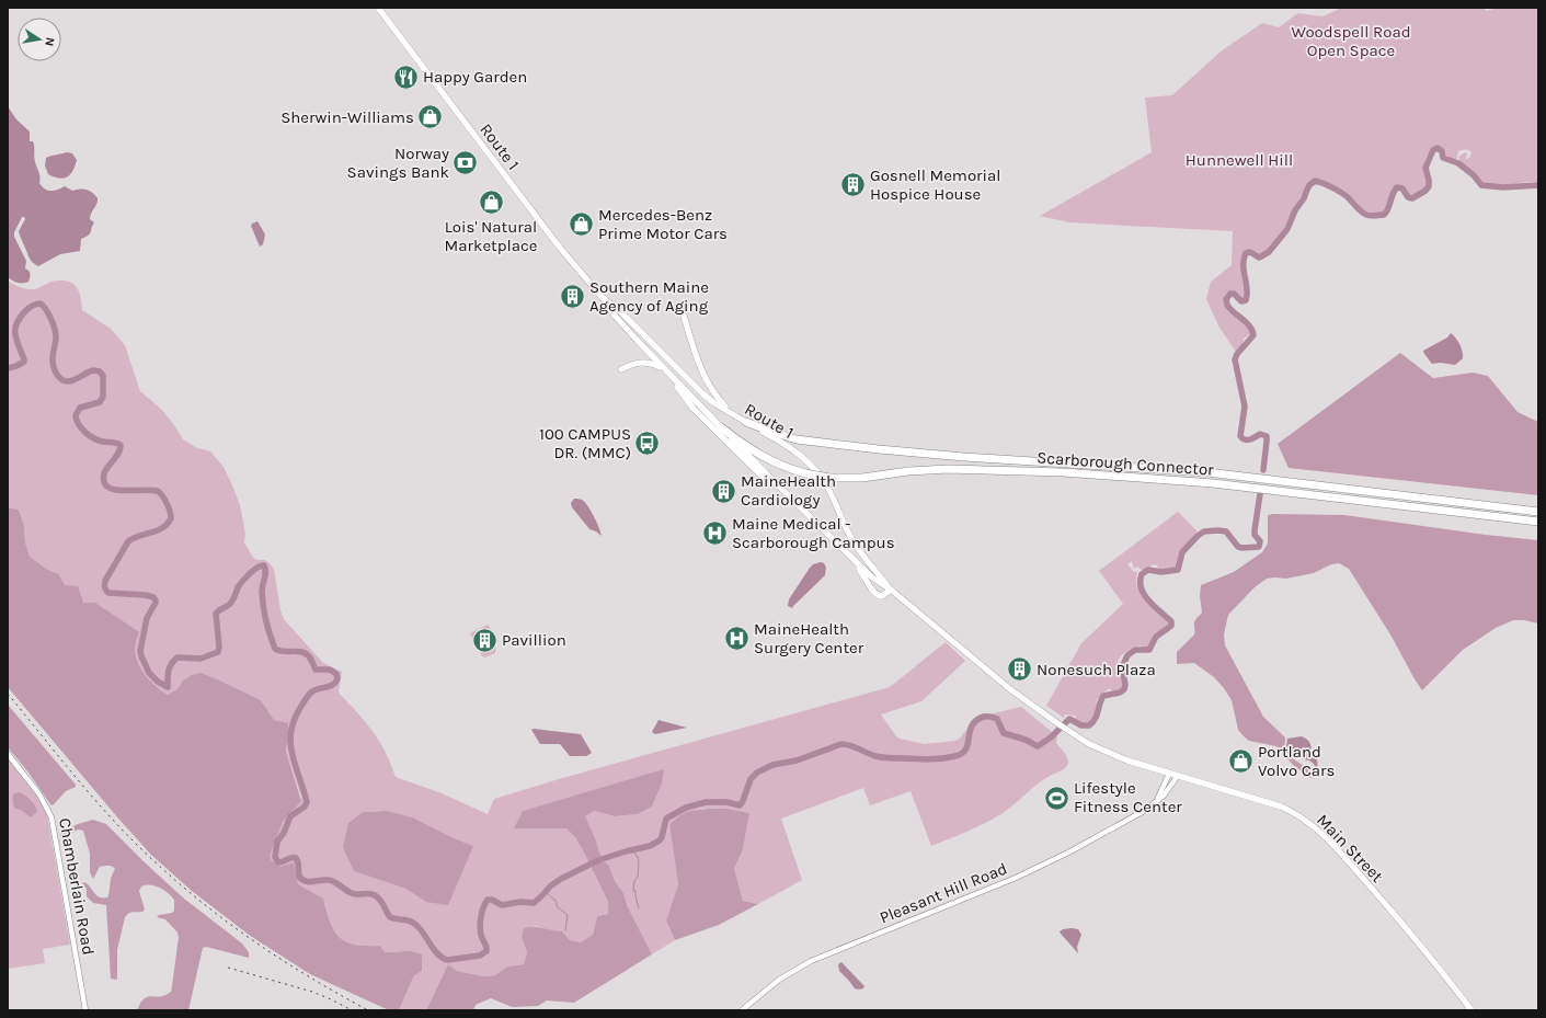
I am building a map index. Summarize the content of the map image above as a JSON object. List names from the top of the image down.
{
  "streets": {
    "highway": ["Scarborough Connector"],
    "main road": ["Route 1", "Main Street"],
    "street": ["Chamberlain Road", "Pleasant Hill Road"]
  },
  "crossings": [
    ["Route 1", "Scarborough Connector"],
    ["Route 1", "Main Street"],
    ["Main Street", "Pleasant Hill Road"]
  ],
  "parks": ["Woodspell Road Open Space", "Hunnewell Hill"],
  "places": {
    "restaurant": ["Happy Garden"],
    "shop": [
      "Sherwin-Williams",
      "Lois' Natural Marketplace",
      "Mercedes-Benz Prime Motor Cars",
      "Portland Volvo Cars"
    ],
    "bank": ["Norway Savings Bank"],
    "building": [
      "Gosnell Memorial Hospice House",
      "Southern Maine Agency of Aging",
      "MaineHealth Cardiology",
      "Pavillion",
      "Nonesuch Plaza"
    ],
    "bus stop": ["100 CAMPUS DR. (MMC)"],
    "hospital": ["Maine Medical - Scarborough Campus", "MaineHealth Surgery Center"],
    "sports": ["Lifestyle Fitness Center"]
  },
  "north": "right"
}
